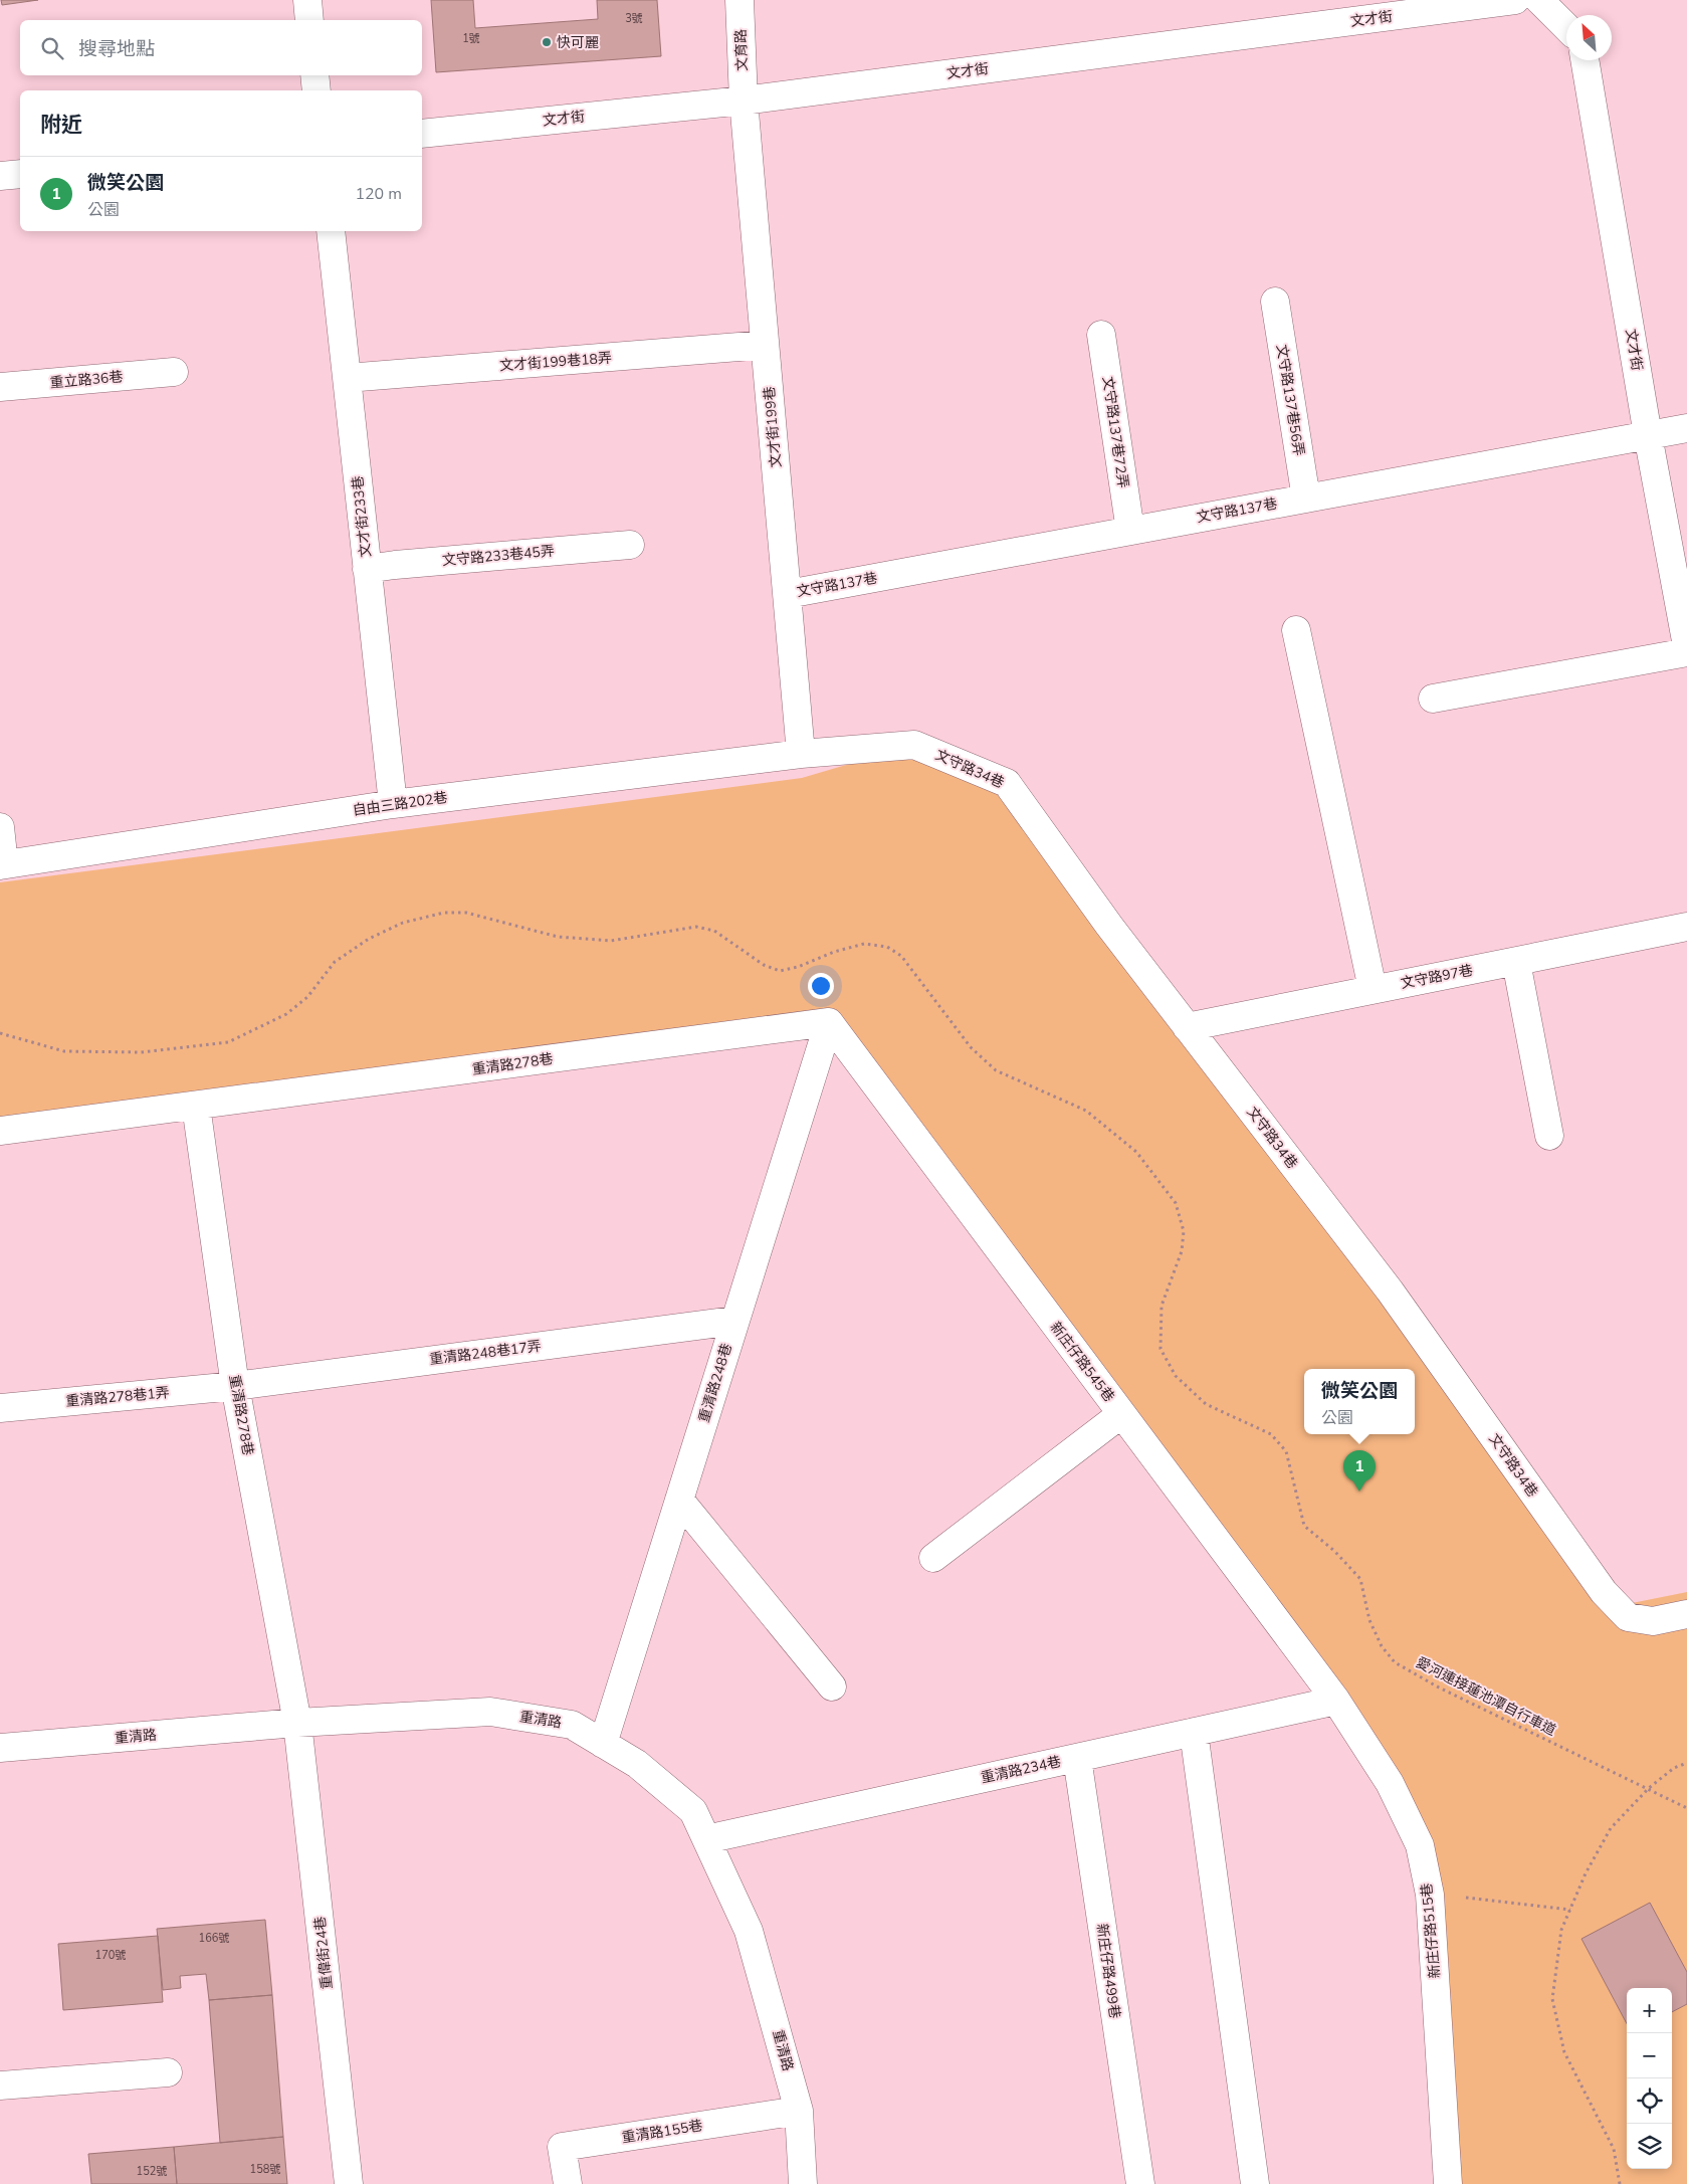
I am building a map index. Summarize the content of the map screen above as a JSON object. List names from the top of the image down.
{
  "streets": {
    "street": [
      "文才街",
      "文育路",
      "文才街199巷18弄",
      "重立路36巷",
      "文守路137巷56弄",
      "文才街199巷",
      "文守路137巷72弄",
      "文守路137巷",
      "文才街233巷",
      "文守路233巷45弄",
      "文守路34巷",
      "自由三路202巷",
      "文守路97巷",
      "重清路278巷",
      "重清路248巷17弄",
      "新庄仔路545巷",
      "重清路248巷",
      "重清路278巷1弄",
      "重清路",
      "重清路234巷",
      "新庄仔路515巷",
      "重偉街24巷",
      "新庄仔路499巷",
      "重清路155巷"
    ],
    "path": ["愛河連接蓮池潭自行車道"]
  },
  "crossings": [
    ["文才街", "文育路"],
    ["文才街", "文才街199巷"],
    ["文才街", "文守路137巷"],
    ["文育路", "文才街199巷"],
    ["文才街199巷18弄", "文才街199巷"],
    ["文才街199巷18弄", "文才街233巷"],
    ["文守路137巷56弄", "文守路137巷"],
    ["文才街199巷", "文守路137巷"],
    ["文才街199巷", "文守路34巷"],
    ["文才街199巷", "自由三路202巷"],
    ["文守路137巷72弄", "文守路137巷"],
    ["文才街233巷", "文守路233巷45弄"],
    ["文才街233巷", "自由三路202巷"],
    ["文守路34巷", "自由三路202巷"],
    ["文守路34巷", "文守路97巷"],
    ["重清路278巷", "重清路248巷17弄"],
    ["重清路278巷", "新庄仔路545巷"],
    ["重清路278巷", "重清路248巷"],
    ["重清路278巷", "重清路278巷1弄"],
    ["重清路278巷", "重清路"],
    ["重清路278巷", "重偉街24巷"],
    ["重清路248巷17弄", "重清路248巷"],
    ["重清路248巷17弄", "重清路278巷1弄"],
    ["新庄仔路545巷", "重清路248巷"],
    ["新庄仔路545巷", "重清路234巷"],
    ["新庄仔路545巷", "新庄仔路515巷"],
    ["重清路248巷", "重清路"],
    ["重清路", "重清路234巷"],
    ["重清路", "重偉街24巷"],
    ["重清路", "重清路155巷"],
    ["重清路234巷", "新庄仔路515巷"],
    ["重清路234巷", "新庄仔路499巷"]
  ],
  "places": ["快可麗"],
  "house_numbers": [
    "3號",
    "1號",
    "166號",
    "170號",
    "158號",
    "152號"
  ],
  "north": "top left",
  "page": {
    "search": "搜尋地點",
    "heading": "附近",
    "list": [
      {
        "mark": "1",
        "name": "微笑公園",
        "note": "公園",
        "value": "120 m"
      }
    ],
    "popup": ["微笑公園", "公園"],
    "pins": "1",
    "map_buttons": ["+", "−"]
  }
}
